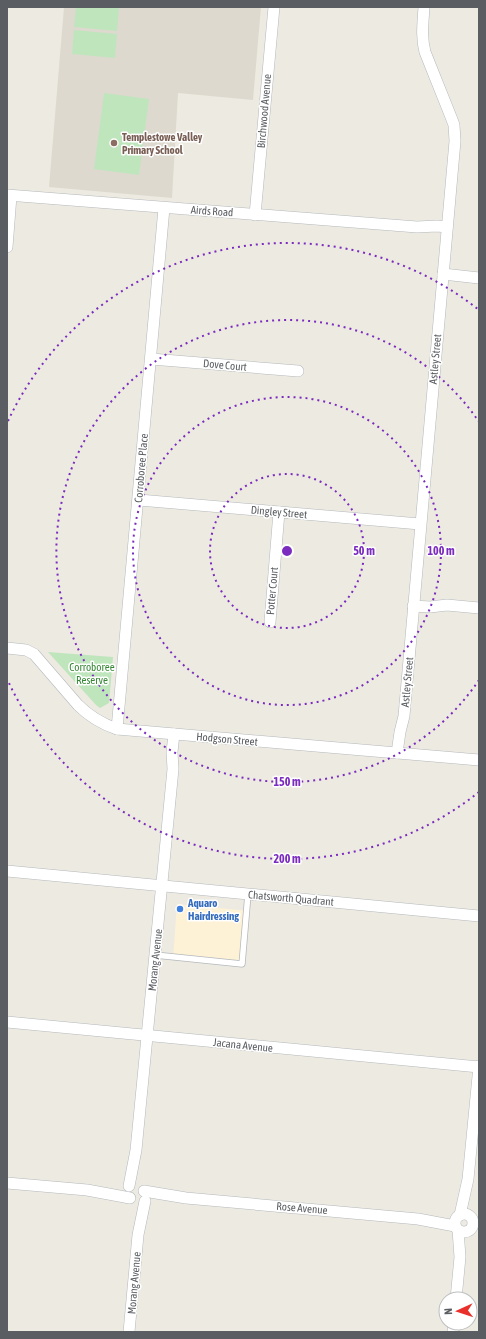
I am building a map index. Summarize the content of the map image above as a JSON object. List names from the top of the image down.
{
  "streets": {
    "street": [
      "Birchwood Avenue",
      "Airds Road",
      "Astley Street",
      "Dove Court",
      "Corroboree Place",
      "Dingley Street",
      "Potter Court",
      "Hodgson Street",
      "Chatsworth Quadrant",
      "Morang Avenue",
      "Jacana Avenue",
      "Rose Avenue"
    ]
  },
  "crossings": [
    ["Birchwood Avenue", "Airds Road"],
    ["Airds Road", "Astley Street"],
    ["Airds Road", "Corroboree Place"],
    ["Astley Street", "Dingley Street"],
    ["Astley Street", "Hodgson Street"],
    ["Dove Court", "Corroboree Place"],
    ["Corroboree Place", "Dingley Street"],
    ["Corroboree Place", "Hodgson Street"],
    ["Dingley Street", "Potter Court"],
    ["Hodgson Street", "Morang Avenue"],
    ["Chatsworth Quadrant", "Morang Avenue"],
    ["Morang Avenue", "Jacana Avenue"],
    ["Morang Avenue", "Rose Avenue"]
  ],
  "parks": ["Corroboree Reserve"],
  "places": ["Templestowe Valley Primary School", "Aquaro Hairdressing"],
  "north": "left",
  "rings": [
    "50 m",
    "100 m",
    "150 m",
    "200 m"
  ]
}
